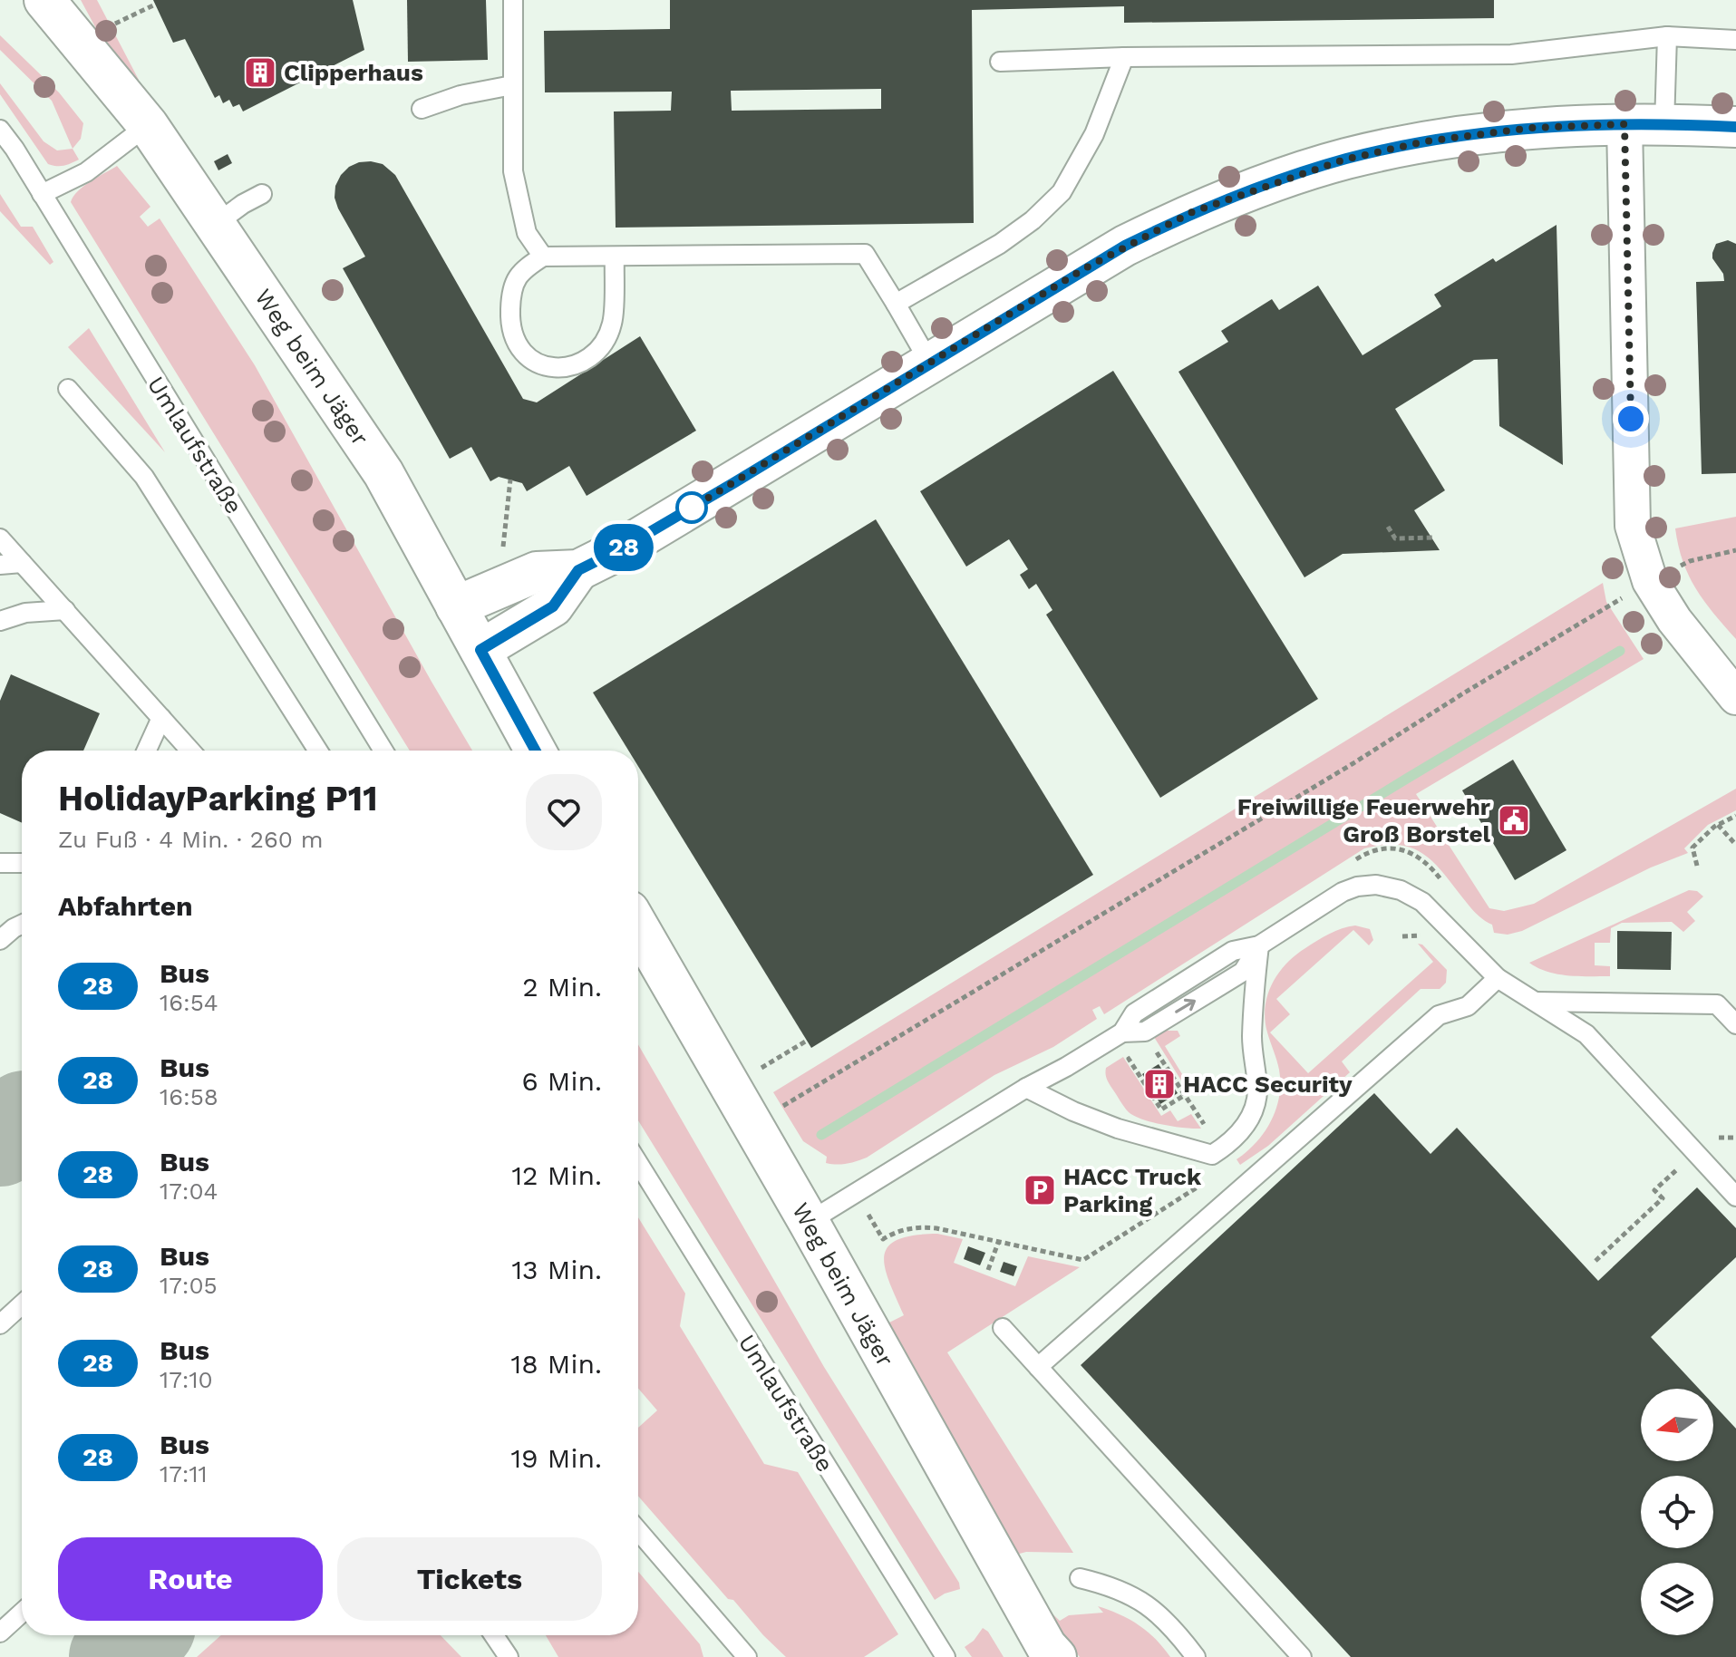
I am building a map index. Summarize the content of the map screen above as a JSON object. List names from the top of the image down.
{
  "streets": {
    "street": ["Weg beim Jäger"],
    "lane": ["Umlaufstraße"]
  },
  "places": {
    "building": ["Clipperhaus", "HACC Security"],
    "public building": ["Freiwillige Feuerwehr Groß Borstel"],
    "parking": ["HACC Truck Parking"]
  },
  "lines": ["bus line 28"],
  "north": "left",
  "page": {
    "on_map": "28",
    "heading": [
      ["HolidayParking P11", "Zu Fuß · 4 Min. · 260 m"],
      "Abfahrten"
    ],
    "list": [
      {
        "mark": "28",
        "name": "Bus",
        "note": "16:54",
        "value": "2 Min."
      },
      {
        "mark": "28",
        "name": "Bus",
        "note": "16:58",
        "value": "6 Min."
      },
      {
        "mark": "28",
        "name": "Bus",
        "note": "17:04",
        "value": "12 Min."
      },
      {
        "mark": "28",
        "name": "Bus",
        "note": "17:05",
        "value": "13 Min."
      },
      {
        "mark": "28",
        "name": "Bus",
        "note": "17:10",
        "value": "18 Min."
      },
      {
        "mark": "28",
        "name": "Bus",
        "note": "17:11",
        "value": "19 Min."
      }
    ],
    "buttons": ["Route", "Tickets"]
  }
}
